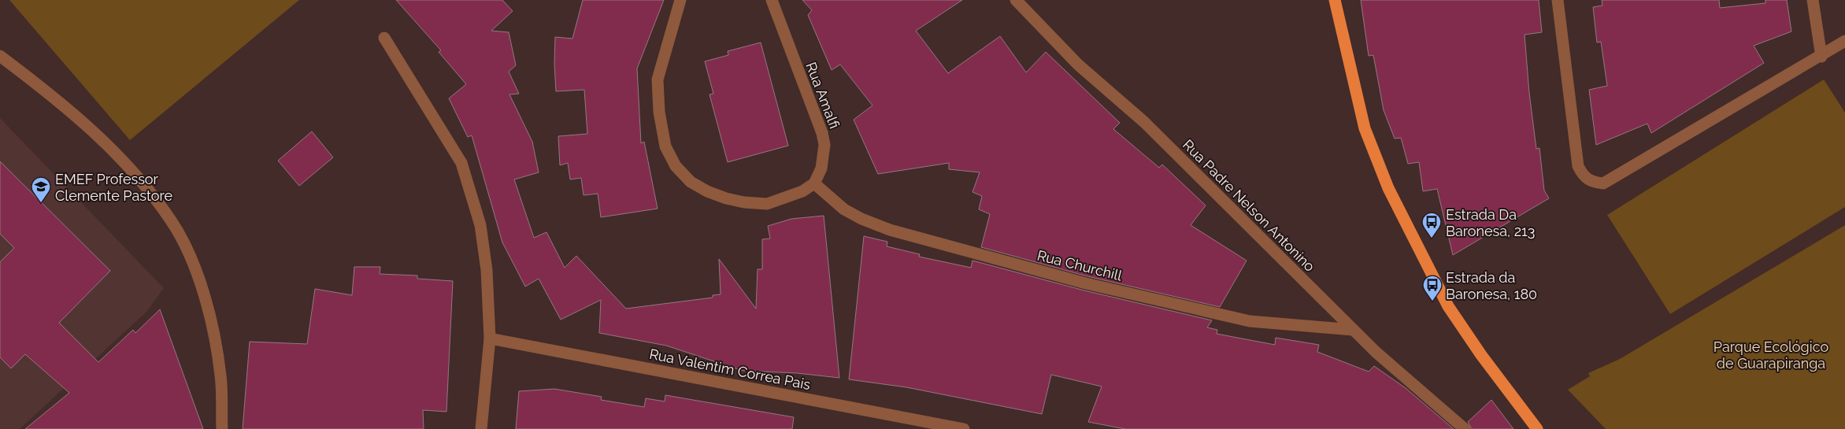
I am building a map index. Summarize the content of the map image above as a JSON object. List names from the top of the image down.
{
  "streets": {
    "street": [
      "Rua Amalfi",
      "Rua Padre Nelson Antonino",
      "Rua Churchill",
      "Rua Valentim Correa Pais"
    ]
  },
  "crossings": [
    ["Rua Amalfi", "Rua Churchill"],
    ["Rua Padre Nelson Antonino", "Rua Churchill"]
  ],
  "parks": ["Parque Ecológico de Guarapiranga"],
  "places": {
    "school or university": ["EMEF Professor Clemente Pastore"],
    "bus stop": ["Estrada Da Baronesa, 213", "Estrada da Baronesa, 180"]
  }
}
